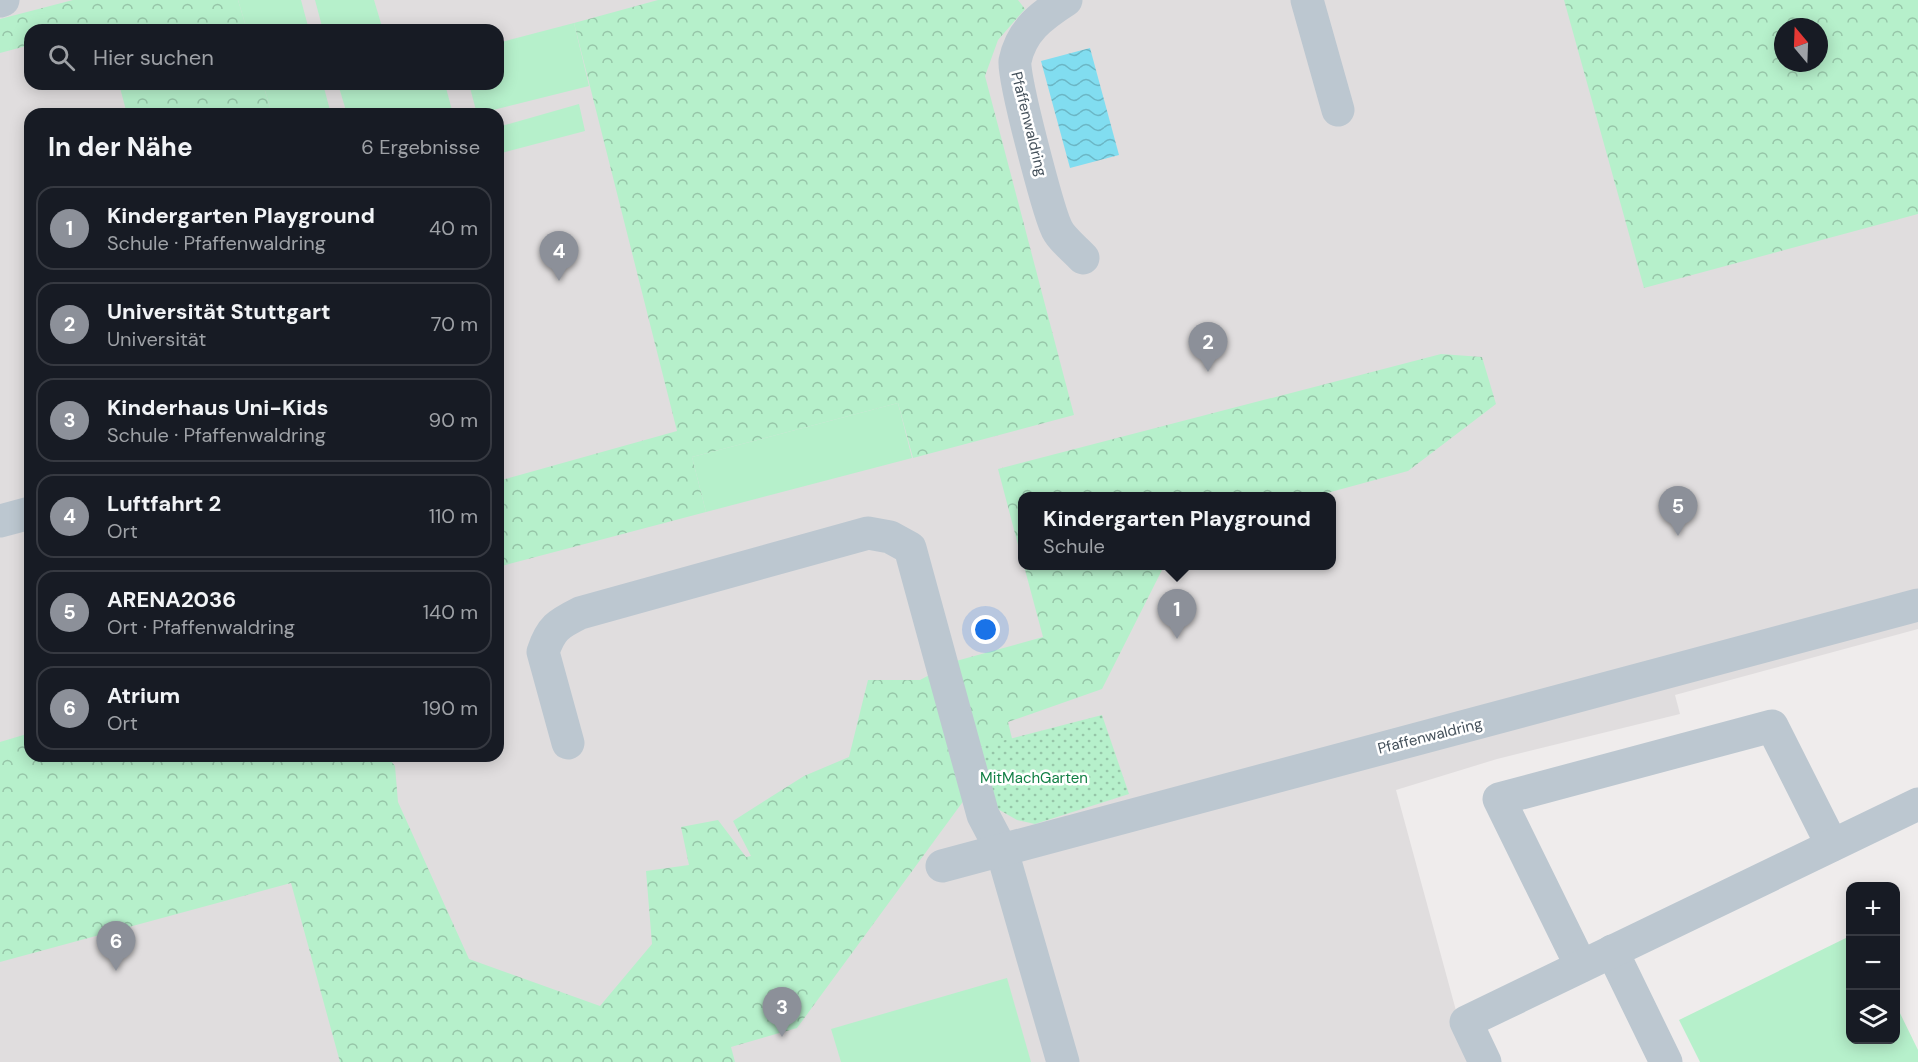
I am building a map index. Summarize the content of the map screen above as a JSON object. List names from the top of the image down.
{
  "streets": {
    "street": ["Pfaffenwaldring"]
  },
  "parks": ["MitMachGarten"],
  "north": "top",
  "page": {
    "search": "Hier suchen",
    "heading": ["In der Nähe", "6 Ergebnisse"],
    "list": [
      {
        "mark": "1",
        "name": "Kindergarten Playground",
        "note": "Schule · Pfaffenwaldring",
        "value": "40 m"
      },
      {
        "mark": "2",
        "name": "Universität Stuttgart",
        "note": "Universität",
        "value": "70 m"
      },
      {
        "mark": "3",
        "name": "Kinderhaus Uni-Kids",
        "note": "Schule · Pfaffenwaldring",
        "value": "90 m"
      },
      {
        "mark": "4",
        "name": "Luftfahrt 2",
        "note": "Ort",
        "value": "110 m"
      },
      {
        "mark": "5",
        "name": "ARENA2036",
        "note": "Ort · Pfaffenwaldring",
        "value": "140 m"
      },
      {
        "mark": "6",
        "name": "Atrium",
        "note": "Ort",
        "value": "190 m"
      }
    ],
    "pins": [
      "4",
      "2",
      "5",
      "1",
      "6",
      "3"
    ],
    "popup": ["Kindergarten Playground", "Schule"],
    "map_buttons": ["+", "−"]
  }
}
